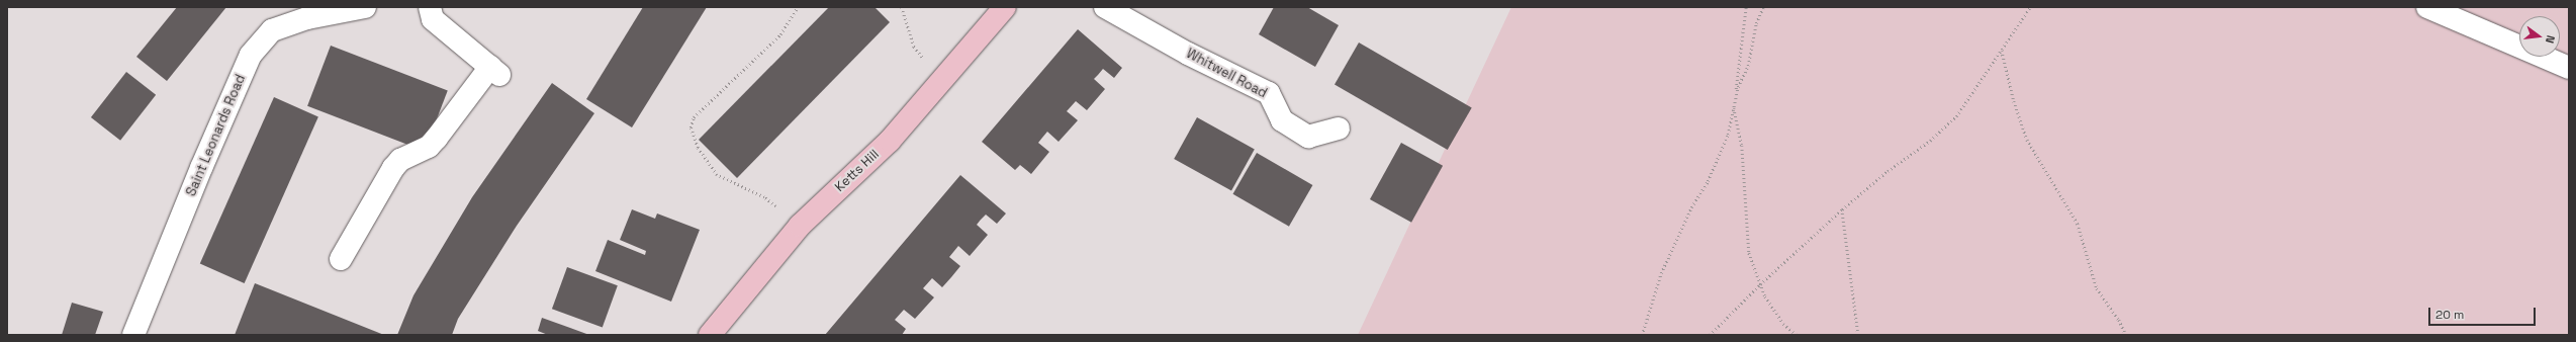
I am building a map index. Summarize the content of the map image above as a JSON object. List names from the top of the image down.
{
  "streets": {
    "main road": ["Ketts Hill"],
    "street": ["Whitwell Road", "Saint Leonards Road"]
  },
  "scale_bar": "20 m",
  "north": "right"
}
